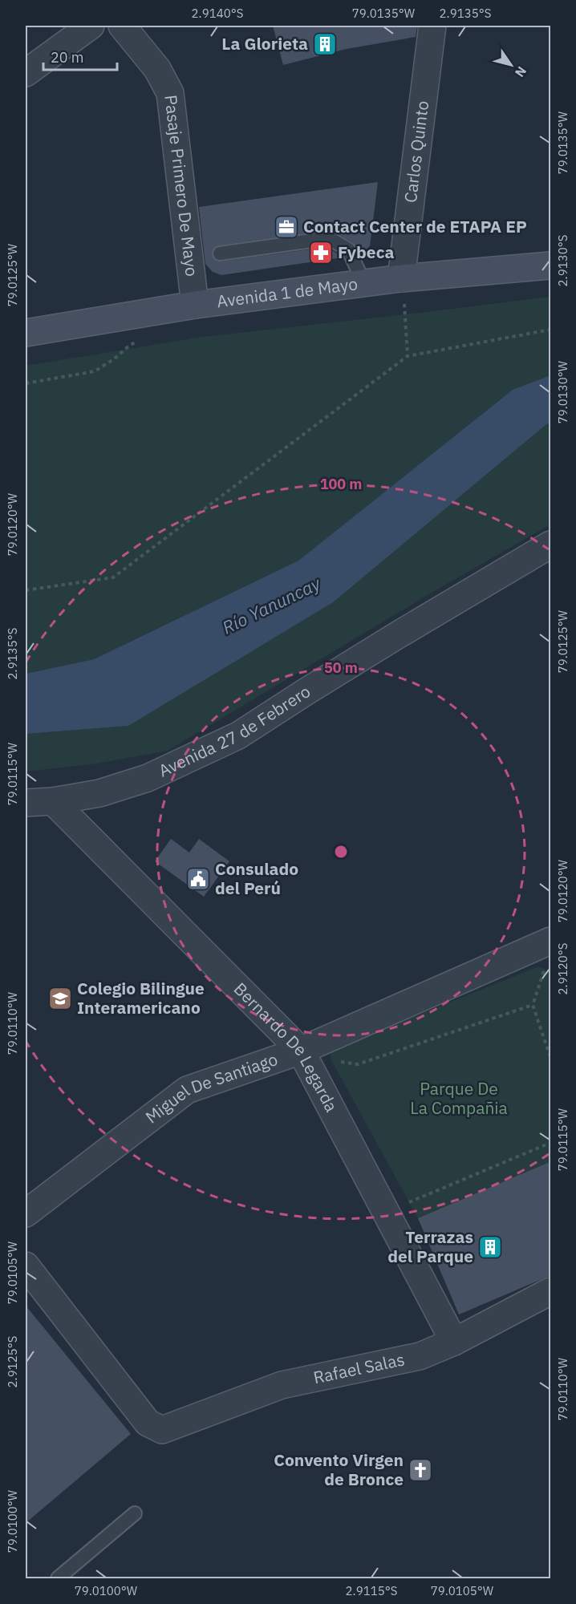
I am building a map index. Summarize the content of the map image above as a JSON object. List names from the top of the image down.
{
  "streets": {
    "main road": ["Avenida 1 de Mayo"],
    "street": [
      "Carlos Quinto",
      "Pasaje Primero De Mayo",
      "Avenida 27 de Febrero",
      "Bernardo De Legarda",
      "Miguel De Santiago",
      "Rafael Salas"
    ]
  },
  "crossings": [
    ["Carlos Quinto", "Avenida 1 de Mayo"],
    ["Pasaje Primero De Mayo", "Avenida 1 de Mayo"],
    ["Avenida 27 de Febrero", "Bernardo De Legarda"],
    ["Bernardo De Legarda", "Miguel De Santiago"],
    ["Bernardo De Legarda", "Rafael Salas"]
  ],
  "water": ["Río Yanuncay"],
  "parks": ["Parque De La Compañia"],
  "places": {
    "building": ["La Glorieta", "Terrazas del Parque"],
    "office": ["Contact Center de ETAPA EP"],
    "pharmacy": ["Fybeca"],
    "public building": ["Consulado del Perú"],
    "school or university": ["Colegio Bilingue Interamericano"],
    "church": ["Convento Virgen de Bronce"]
  },
  "scale_bar": "20 m",
  "north": "bottom right",
  "coordinates": [
    "2.9140°S",
    "79.0135°W",
    "2.9135°S",
    "2.9130°S",
    "79.0125°W",
    "79.0130°W",
    "79.0120°W",
    "79.0115°W",
    "2.9120°S",
    "79.0110°W",
    "79.0105°W",
    "2.9125°S",
    "79.0100°W",
    "2.9115°S"
  ],
  "rings": ["100 m", "50 m"]
}
